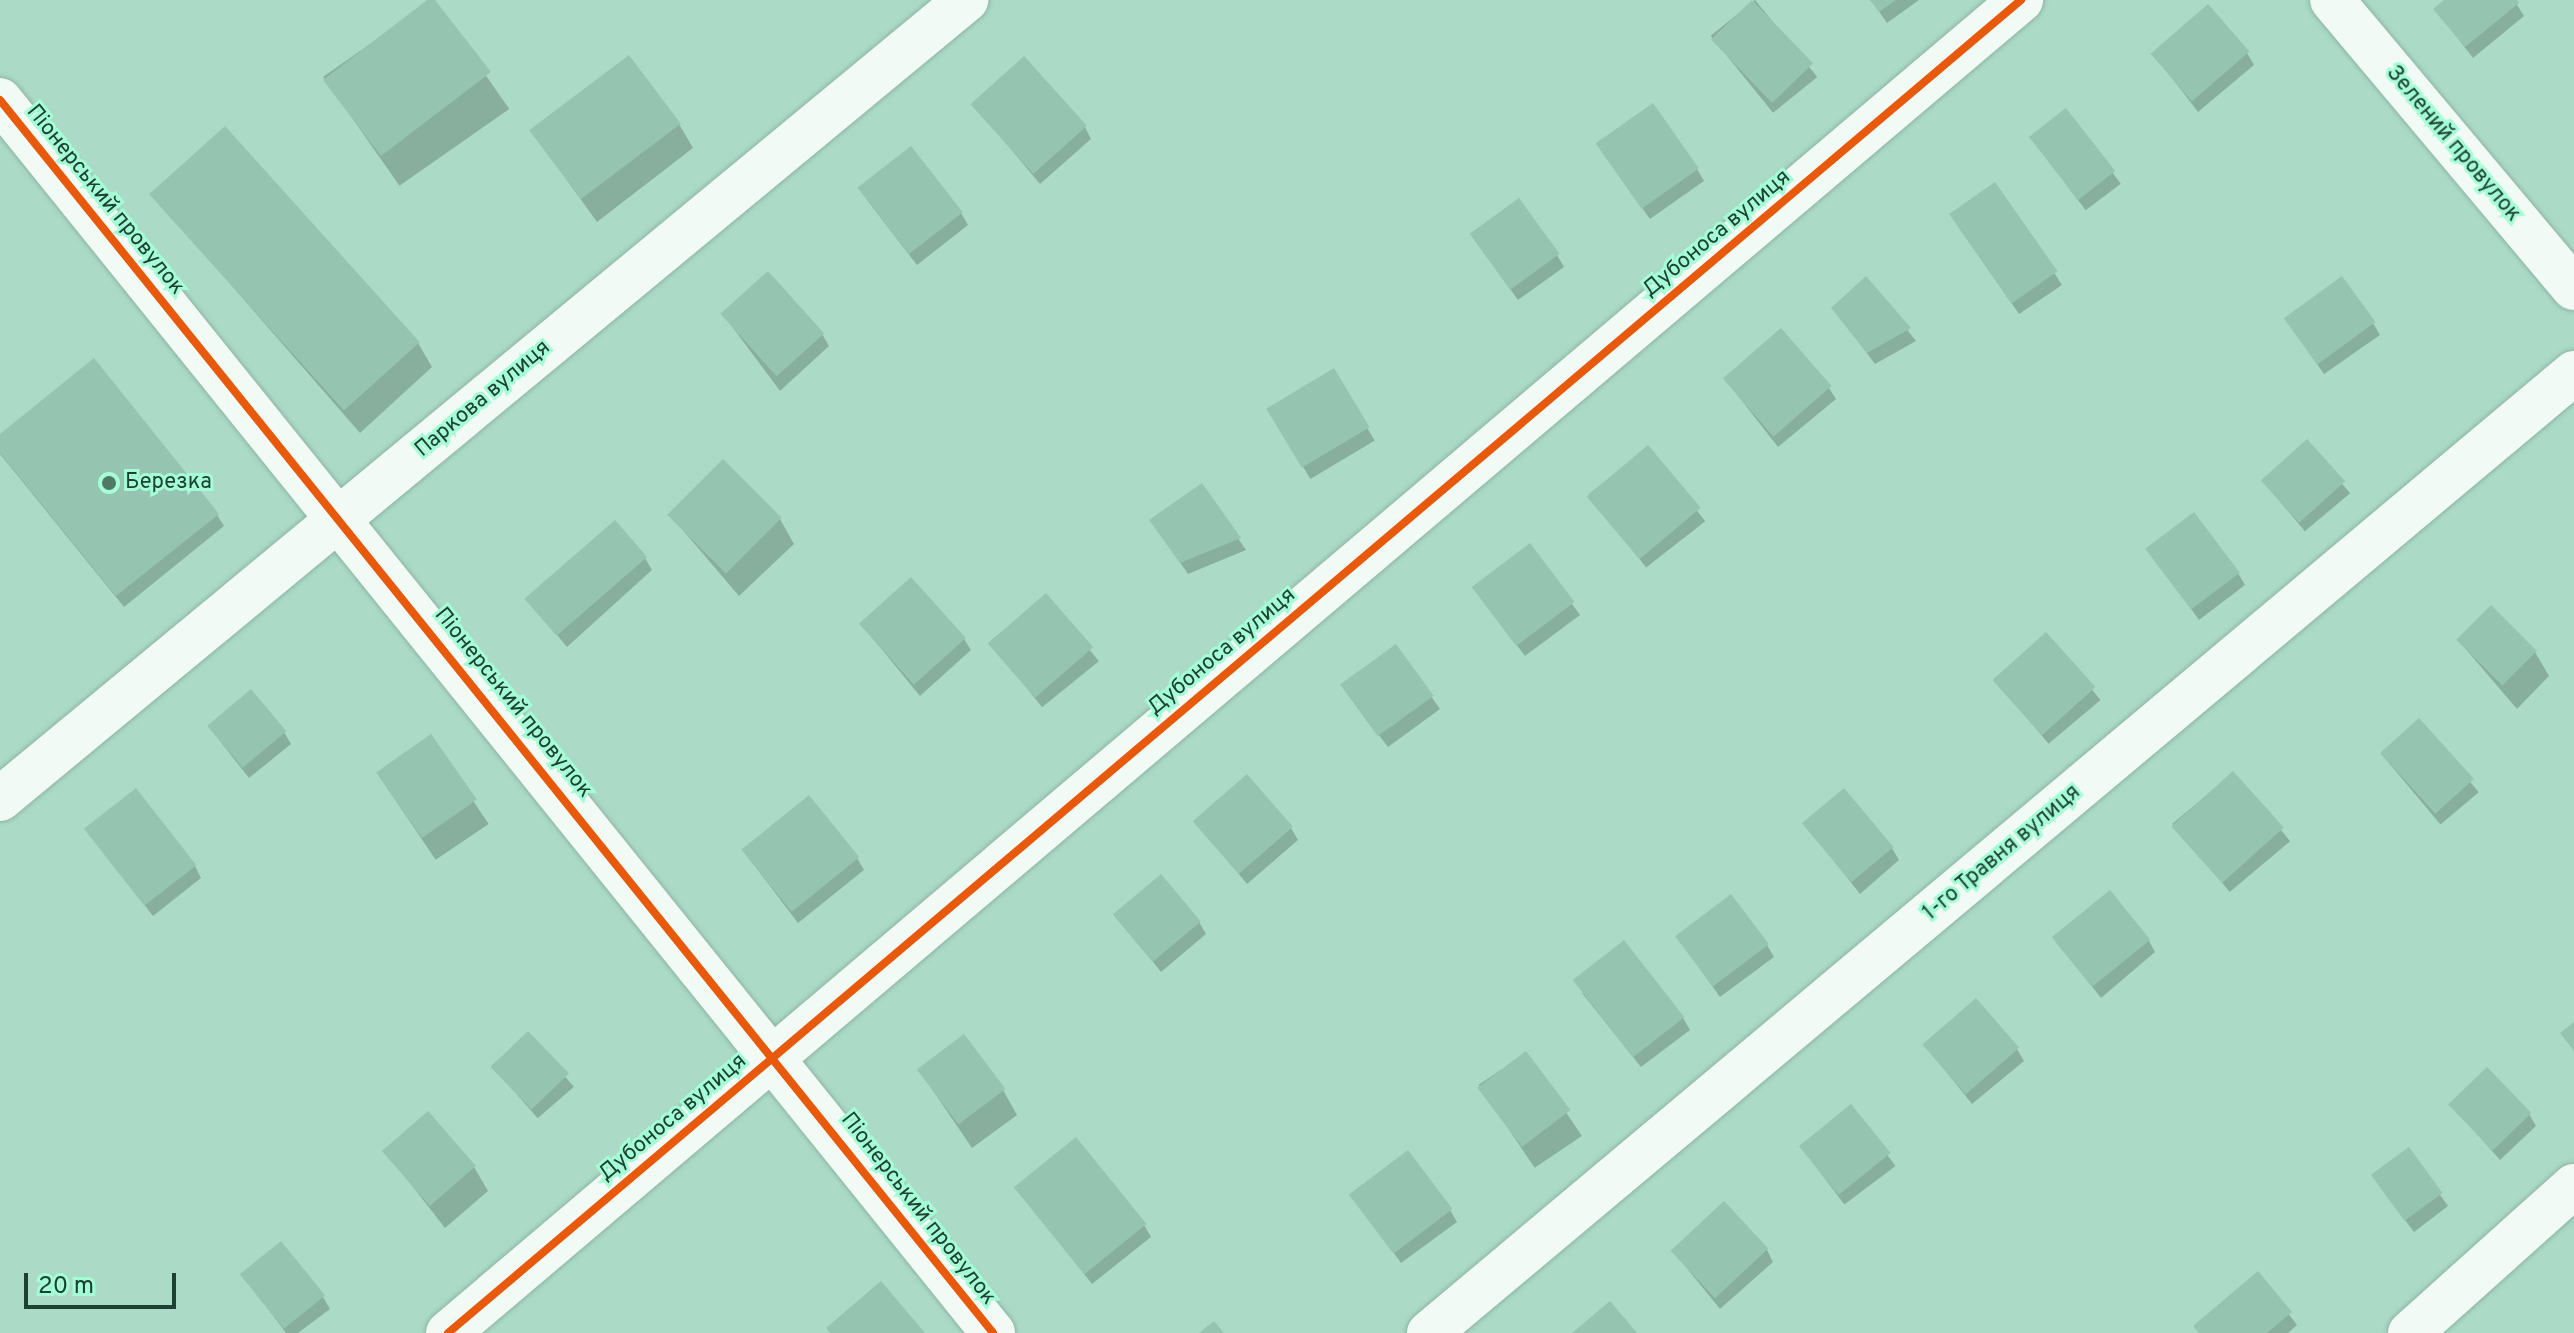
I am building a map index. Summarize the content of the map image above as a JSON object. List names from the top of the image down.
{
  "streets": {
    "street": [
      "Зелений провулок",
      "Піонерський провулок",
      "Дубоноса вулиця",
      "Паркова вулиця",
      "1-го Травня вулиця"
    ]
  },
  "crossings": [
    ["Піонерський провулок", "Дубоноса вулиця"],
    ["Піонерський провулок", "Паркова вулиця"]
  ],
  "places": ["Березка"],
  "scale_bar": "20 m"
}
